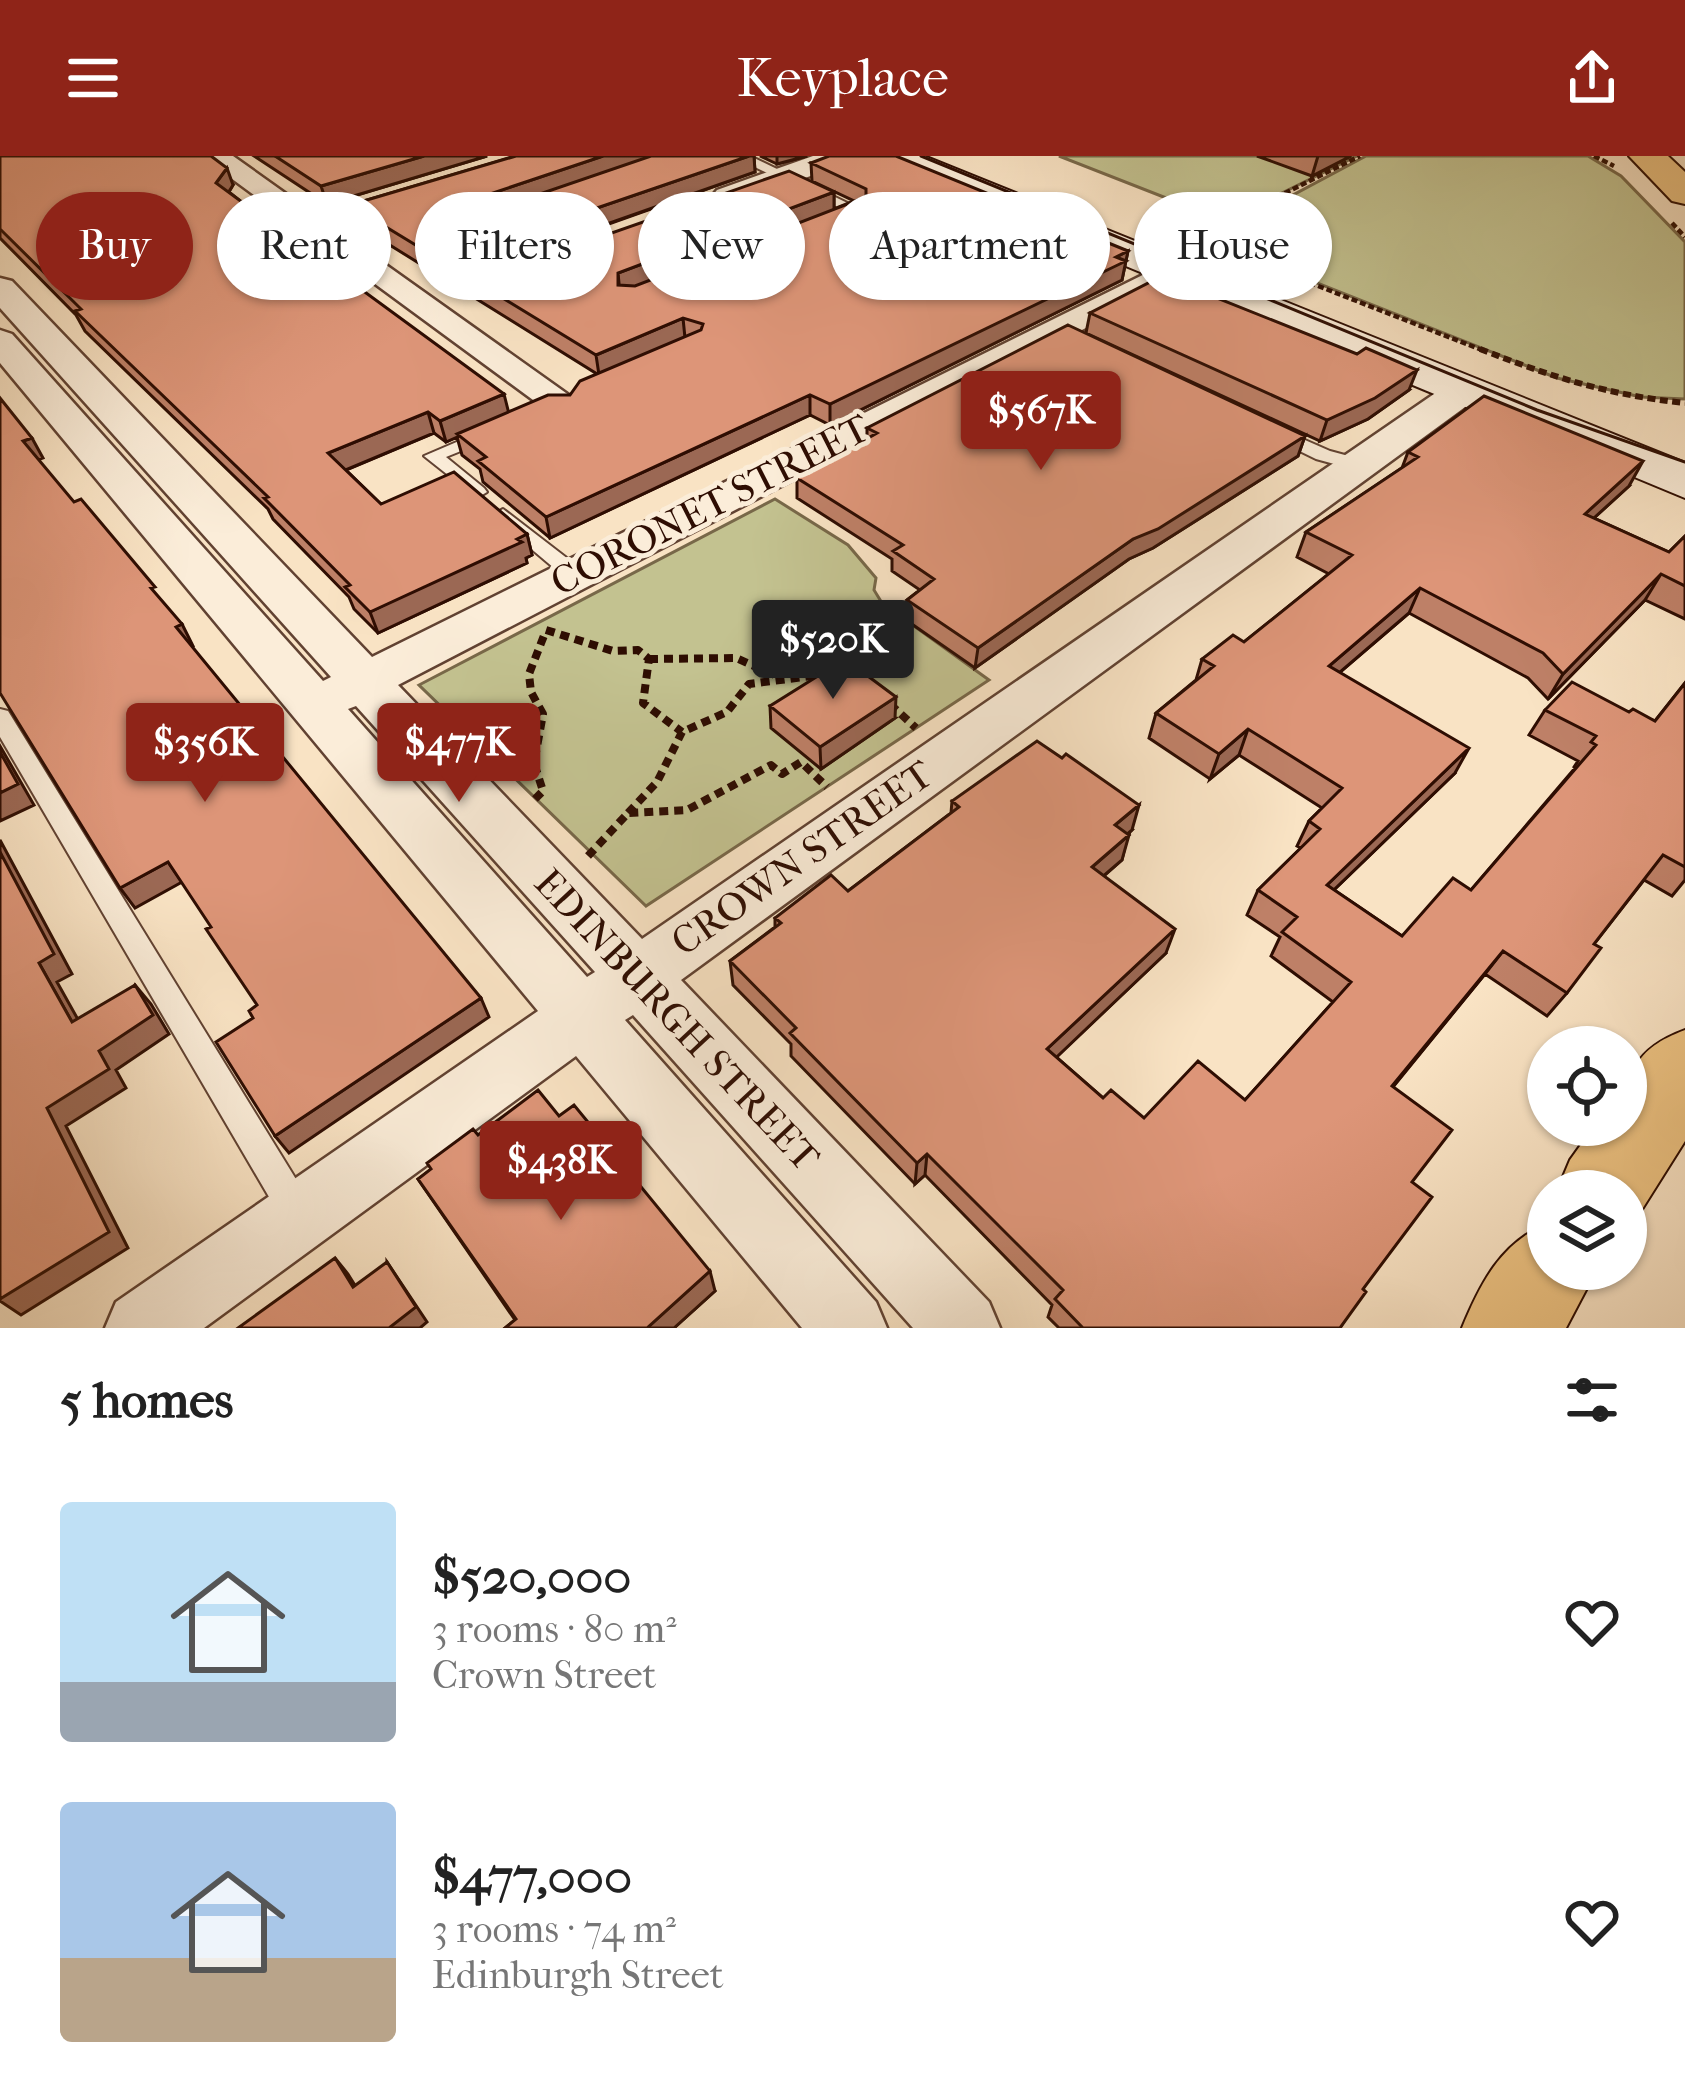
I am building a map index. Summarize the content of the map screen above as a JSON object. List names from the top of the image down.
{
  "streets": {
    "street": ["CORONET STREET", "CROWN STREET", "EDINBURGH STREET"]
  },
  "crossings": [
    ["CORONET STREET", "EDINBURGH STREET"],
    ["CROWN STREET", "EDINBURGH STREET"]
  ],
  "page": {
    "header": "Keyplace",
    "chip": [
      "Buy",
      "Rent",
      "Filters",
      "New",
      "Apartment",
      "House"
    ],
    "price": [
      "$567K",
      "$520K",
      "$356K",
      "$477K",
      "$438K"
    ],
    "heading": "5 homes",
    "list": [
      {
        "name": "$520,000",
        "note": "3 rooms · 80 m² · Crown Street"
      },
      {
        "name": "$477,000",
        "note": "3 rooms · 74 m² · Edinburgh Street"
      }
    ]
  }
}
